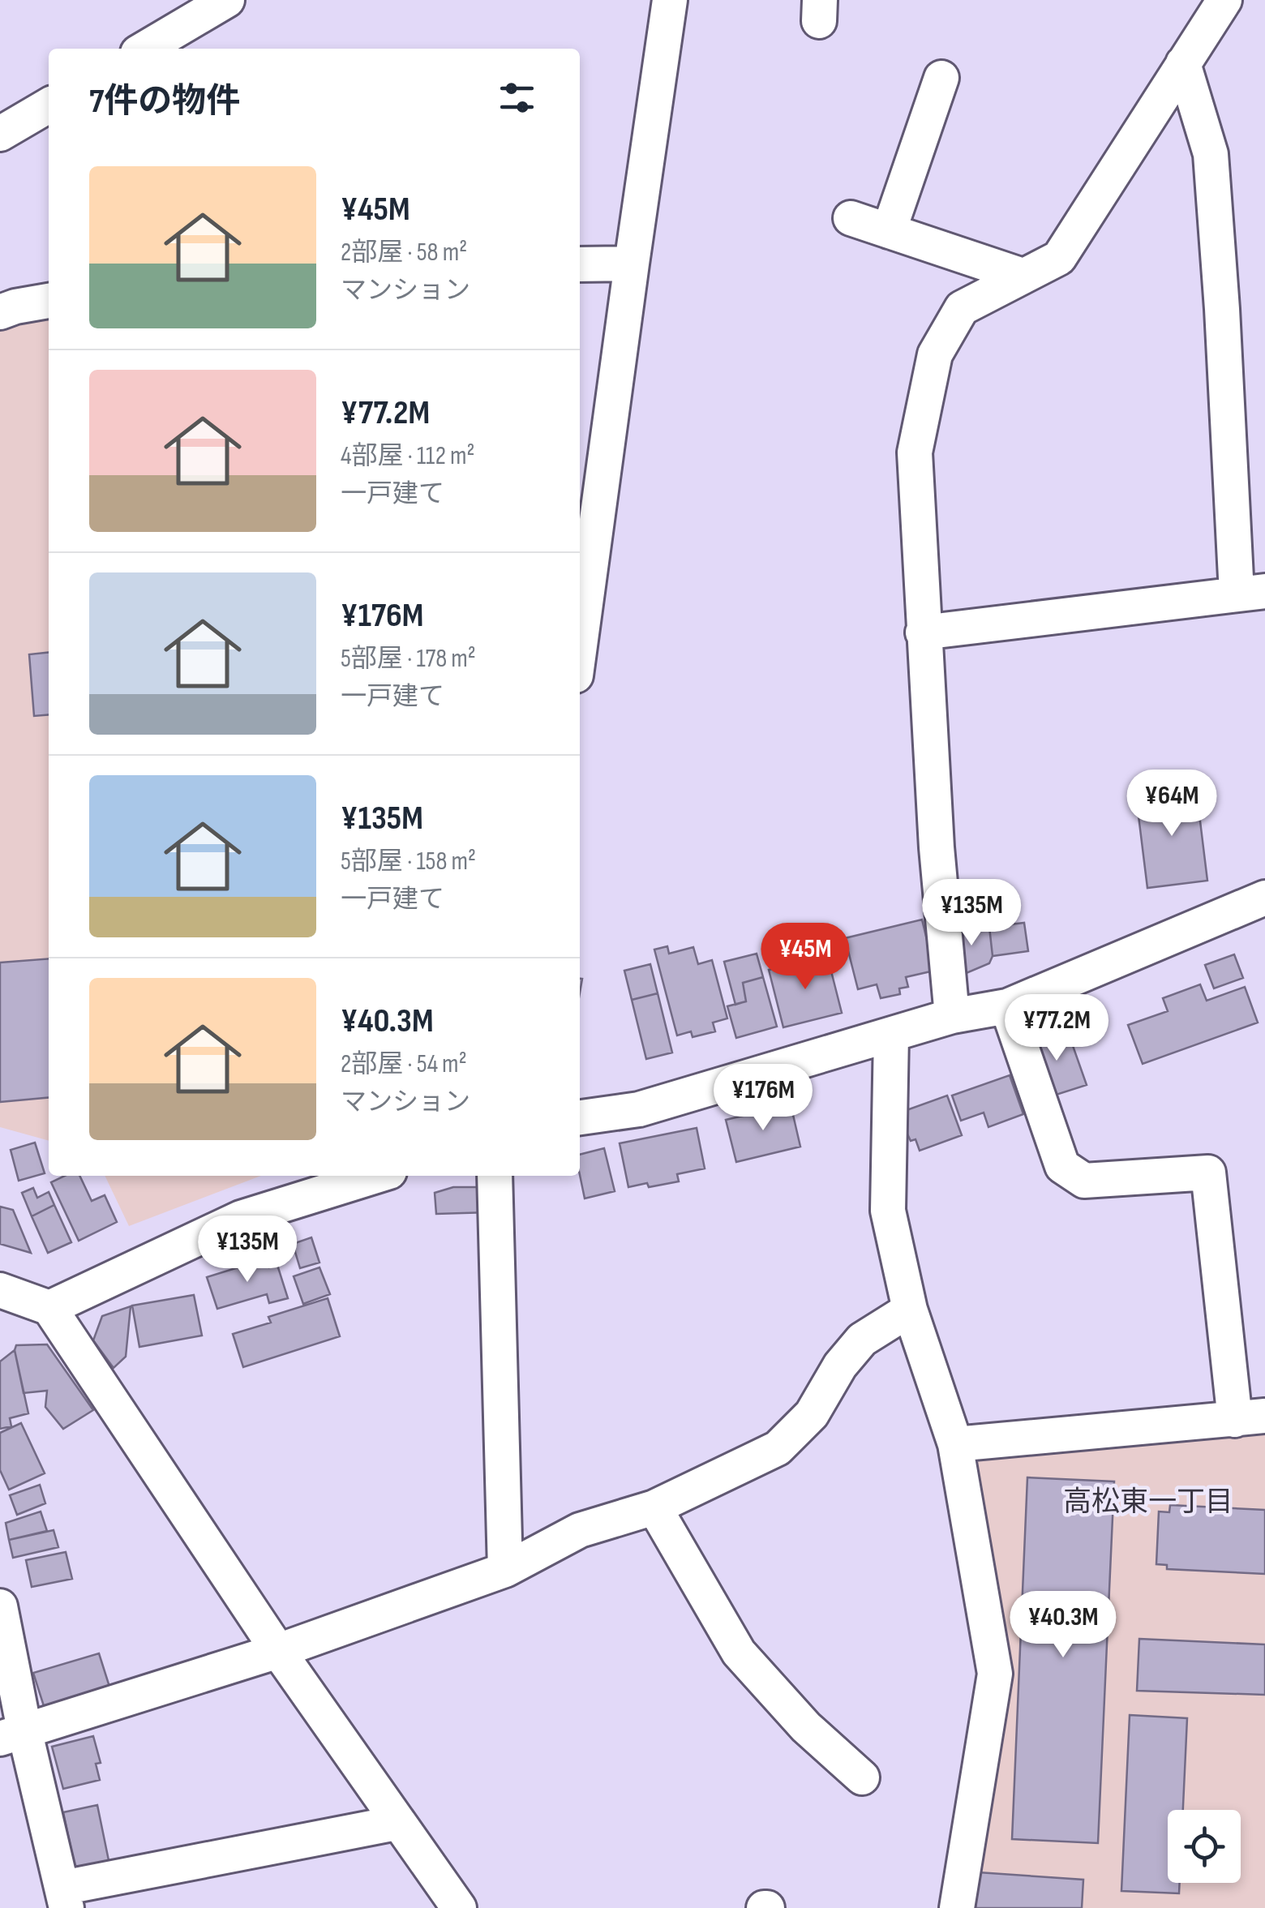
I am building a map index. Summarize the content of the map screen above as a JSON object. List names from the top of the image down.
{
  "districts": ["高松東一丁目"],
  "page": {
    "heading": "7件の物件",
    "list": [
      {
        "name": "¥45M",
        "note": "2部屋 · 58 m² · マンション"
      },
      {
        "name": "¥77.2M",
        "note": "4部屋 · 112 m² · 一戸建て"
      },
      {
        "name": "¥176M",
        "note": "5部屋 · 178 m² · 一戸建て"
      },
      {
        "name": "¥135M",
        "note": "5部屋 · 158 m² · 一戸建て"
      },
      {
        "name": "¥40.3M",
        "note": "2部屋 · 54 m² · マンション"
      }
    ],
    "price": [
      "¥64M",
      "¥135M",
      "¥45M",
      "¥77.2M",
      "¥176M",
      "¥135M",
      "¥40.3M"
    ]
  }
}
